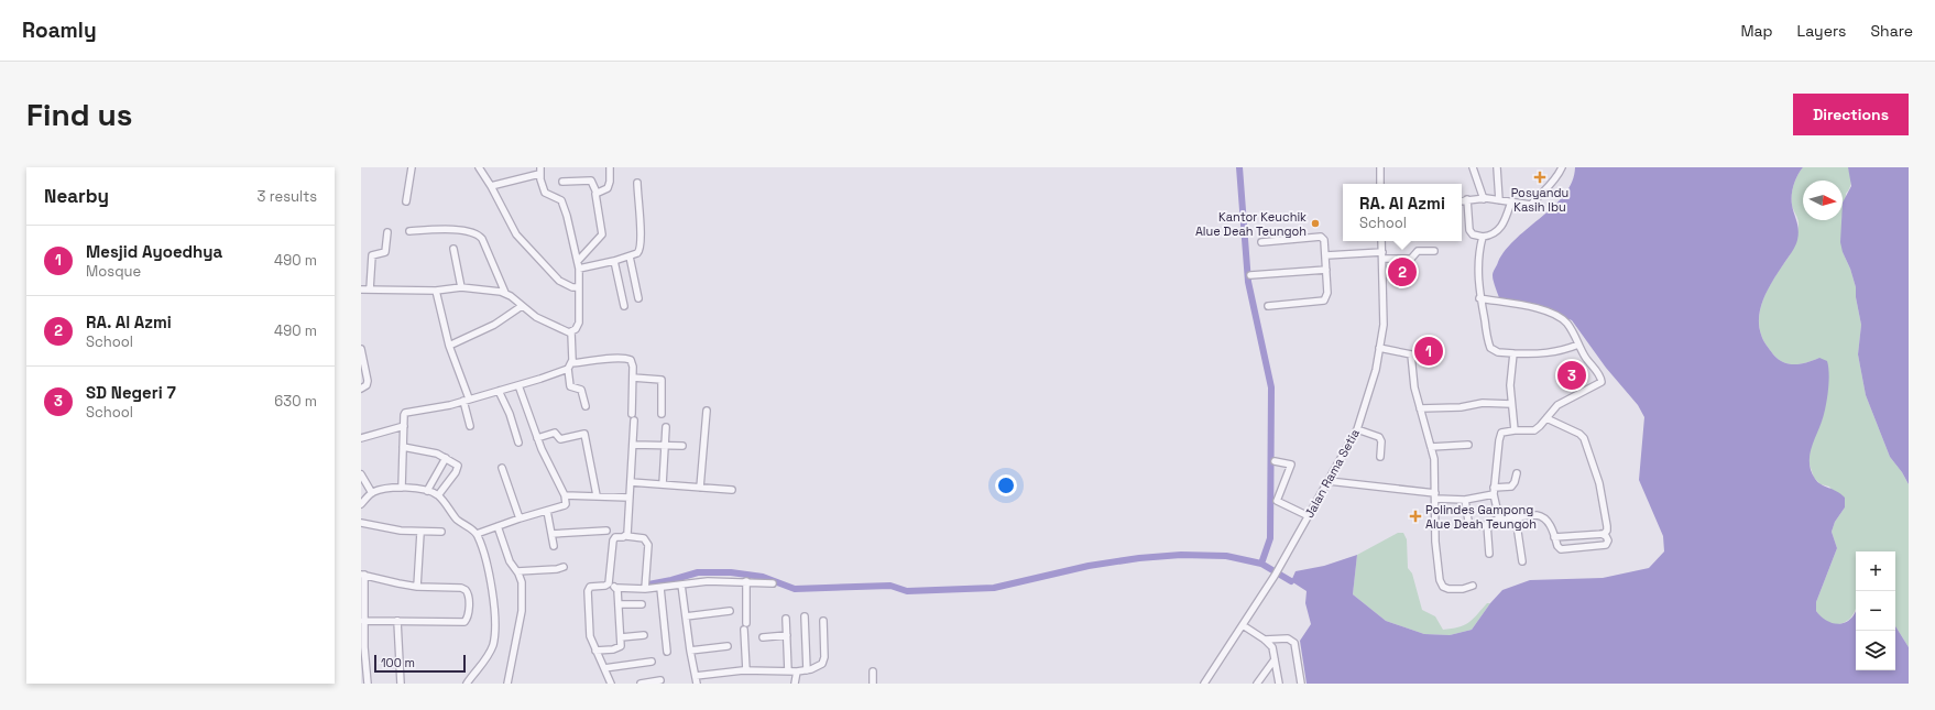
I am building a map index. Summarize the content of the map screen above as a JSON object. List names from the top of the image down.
{
  "streets": {
    "street": ["Jalan Rama Setia"]
  },
  "places": {
    "health": ["Posyandu Kasih Ibu", "Polindes Gampong Alue Deah Teungoh"],
    "other": ["Kantor Keuchik Alue Deah Teungoh"]
  },
  "scale_bar": "100 m",
  "north": "right",
  "page": {
    "header": "Roamly",
    "nav": ["Map", "Layers", "Share"],
    "buttons": "Directions",
    "title": "Find us",
    "heading": ["Nearby", "3 results"],
    "popup": ["RA. Al Azmi", "School"],
    "list": [
      {
        "mark": "1",
        "name": "Mesjid Ayoedhya",
        "note": "Mosque",
        "value": "490 m"
      },
      {
        "mark": "2",
        "name": "RA. Al Azmi",
        "note": "School",
        "value": "490 m"
      },
      {
        "mark": "3",
        "name": "SD Negeri 7",
        "note": "School",
        "value": "630 m"
      }
    ],
    "pins": ["2", "1", "3"],
    "map_buttons": ["+", "−"],
    "scale": "100 m"
  }
}
